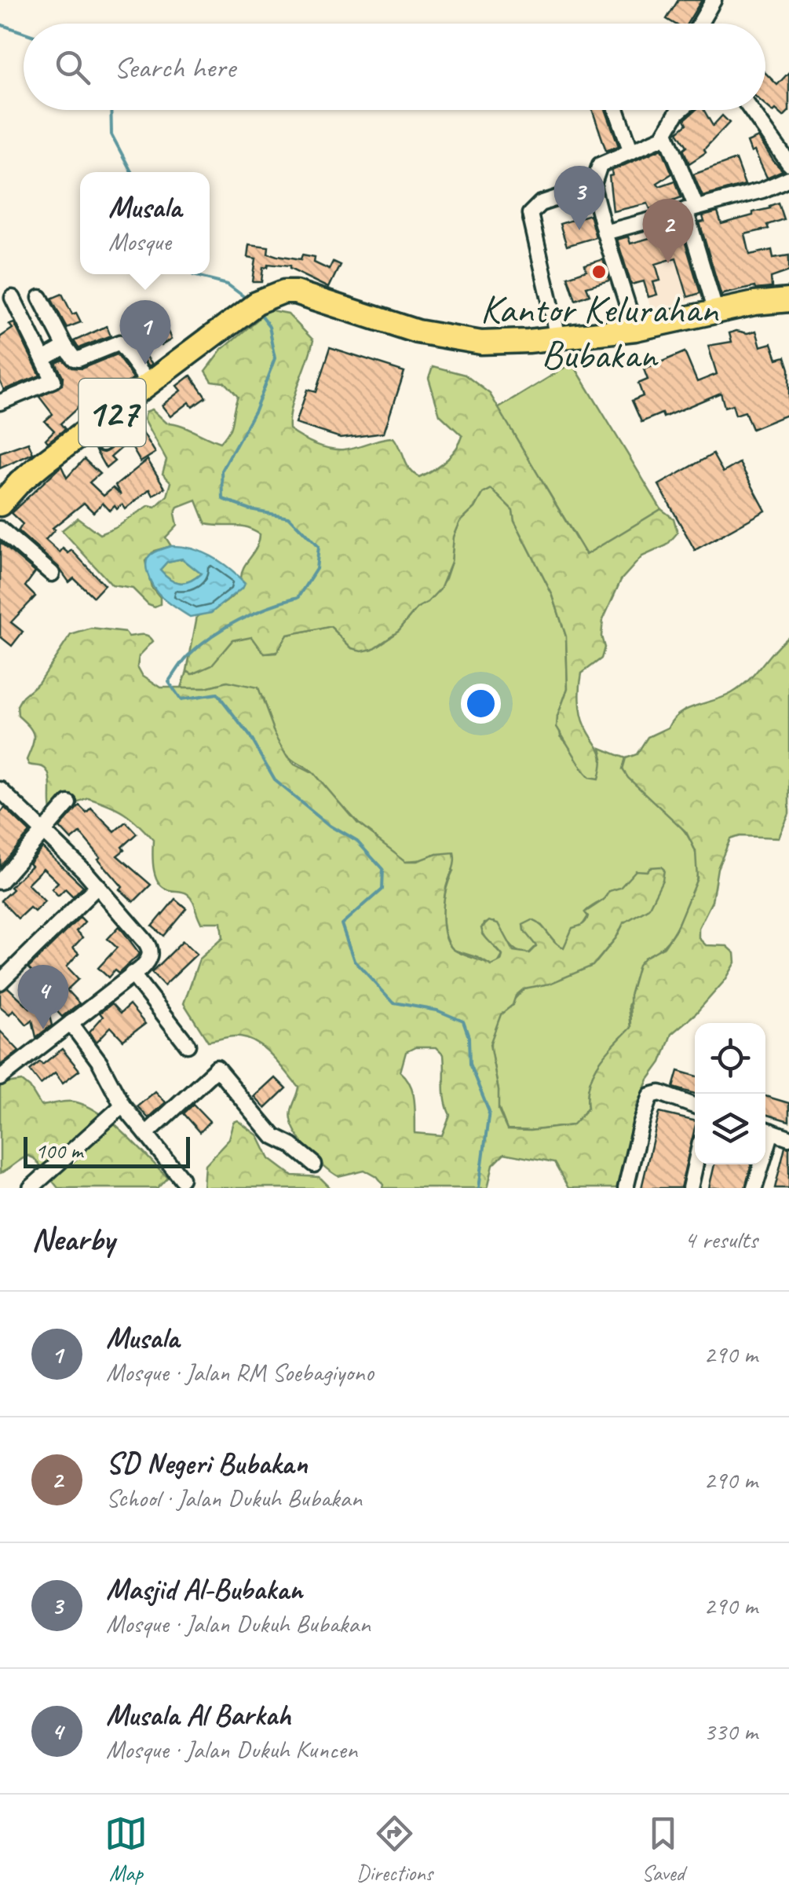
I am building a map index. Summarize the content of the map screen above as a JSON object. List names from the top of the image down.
{
  "streets": {
    "main road": ["127"]
  },
  "places": ["Kantor Kelurahan Bubakan"],
  "scale_bar": "100 m",
  "page": {
    "search": "Search here",
    "pins": [
      "3",
      "2",
      "1",
      "4"
    ],
    "popup": ["Musala", "Mosque"],
    "scale": "100 m",
    "heading": ["Nearby", "4 results"],
    "list": [
      {
        "mark": "1",
        "name": "Musala",
        "note": "Mosque · Jalan RM Soebagiyono",
        "value": "290 m"
      },
      {
        "mark": "2",
        "name": "SD Negeri Bubakan",
        "note": "School · Jalan Dukuh Bubakan",
        "value": "290 m"
      },
      {
        "mark": "3",
        "name": "Masjid Al-Bubakan",
        "note": "Mosque · Jalan Dukuh Bubakan",
        "value": "290 m"
      },
      {
        "mark": "4",
        "name": "Musala Al Barkah",
        "note": "Mosque · Jalan Dukuh Kuncen",
        "value": "330 m"
      }
    ],
    "nav": ["Map", "Directions", "Saved"]
  }
}
